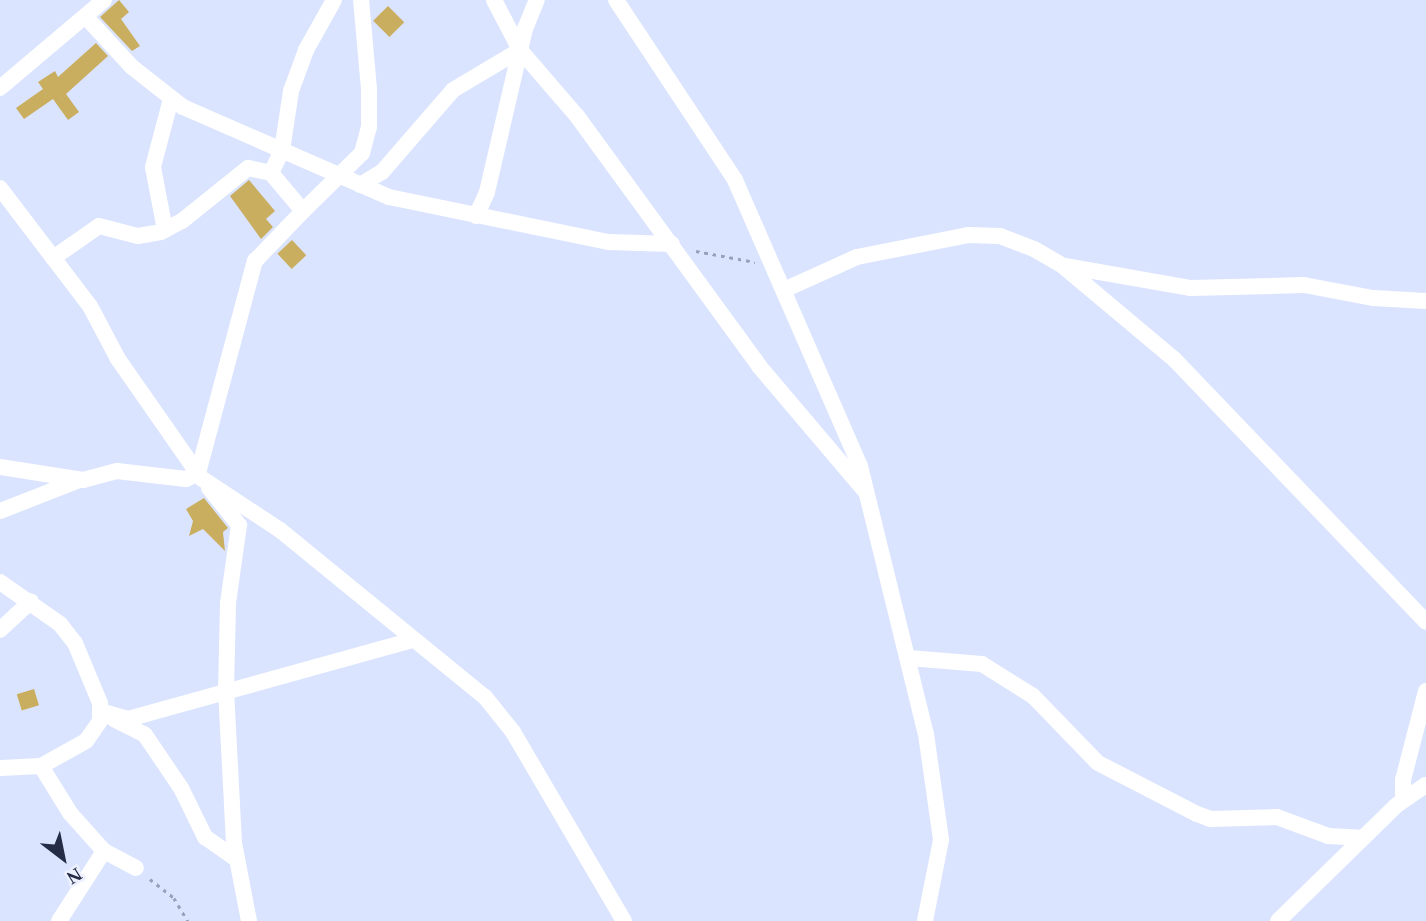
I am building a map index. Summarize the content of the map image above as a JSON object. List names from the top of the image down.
{
  "north": "bottom right"
}
